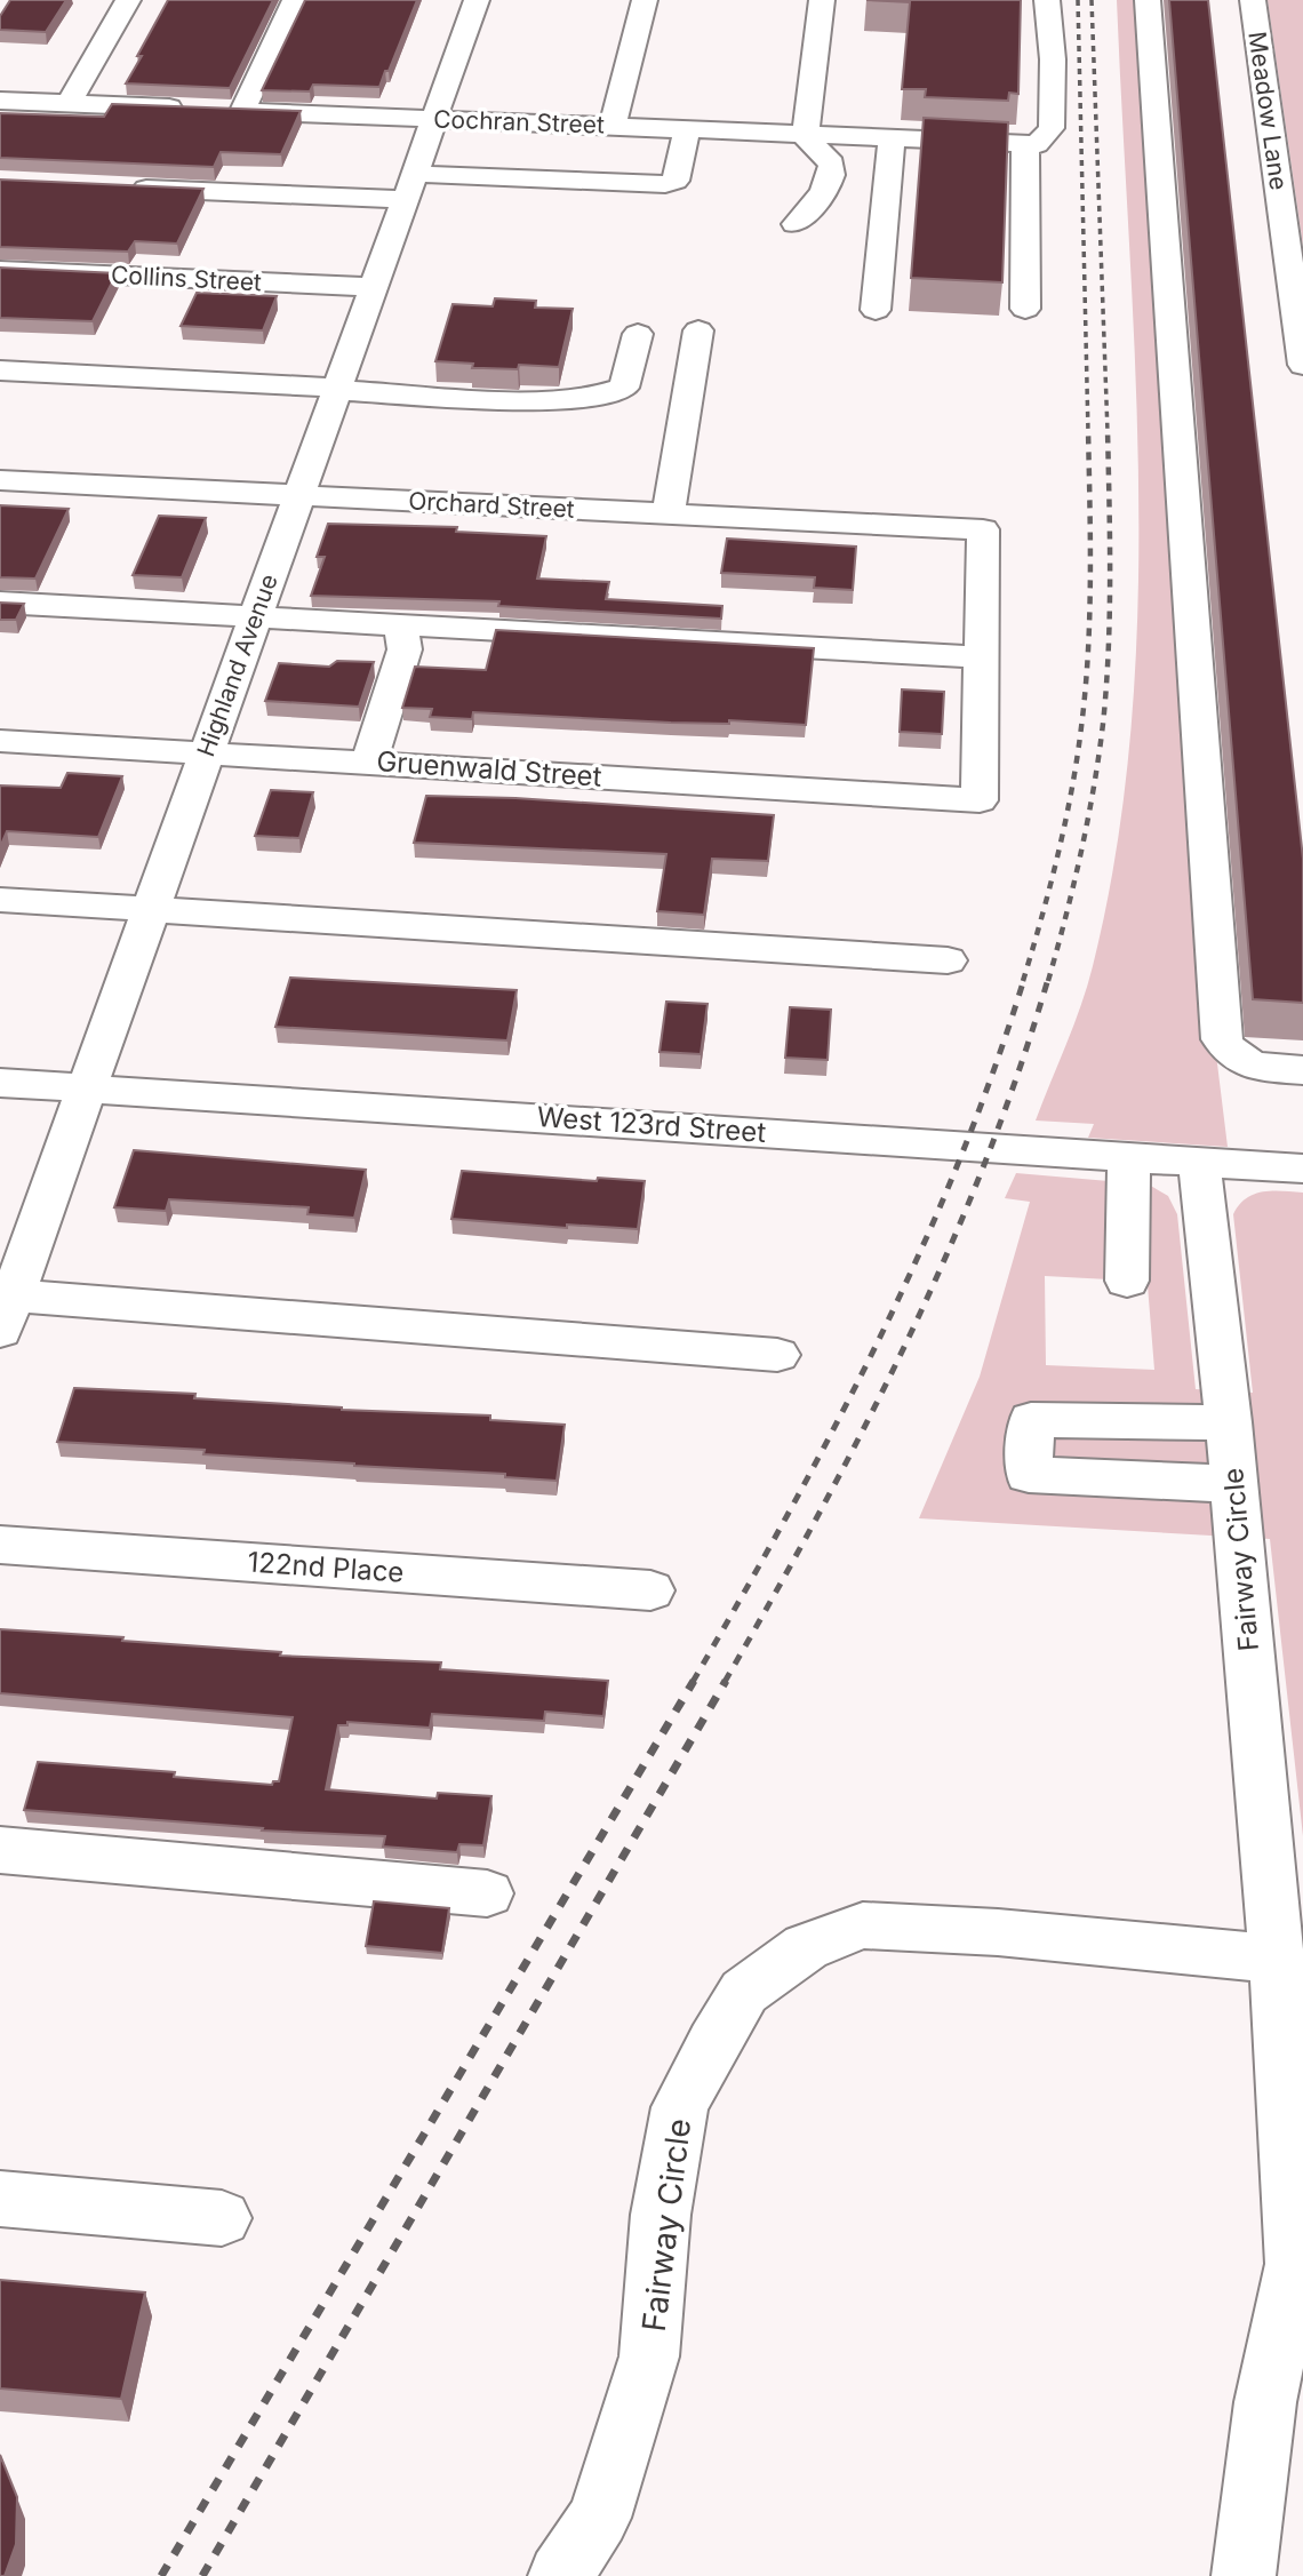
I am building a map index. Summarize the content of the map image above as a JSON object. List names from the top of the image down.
{
  "streets": {
    "street": [
      "Meadow Lane",
      "Cochran Street",
      "Collins Street",
      "Orchard Street",
      "Highland Avenue",
      "Gruenwald Street",
      "West 123rd Street",
      "Fairway Circle",
      "122nd Place"
    ]
  },
  "crossings": [
    ["Cochran Street", "Highland Avenue"],
    ["Collins Street", "Highland Avenue"],
    ["Orchard Street", "Highland Avenue"],
    ["Orchard Street", "Gruenwald Street"],
    ["Highland Avenue", "Gruenwald Street"],
    ["Highland Avenue", "West 123rd Street"],
    ["West 123rd Street", "Fairway Circle"]
  ]
}
